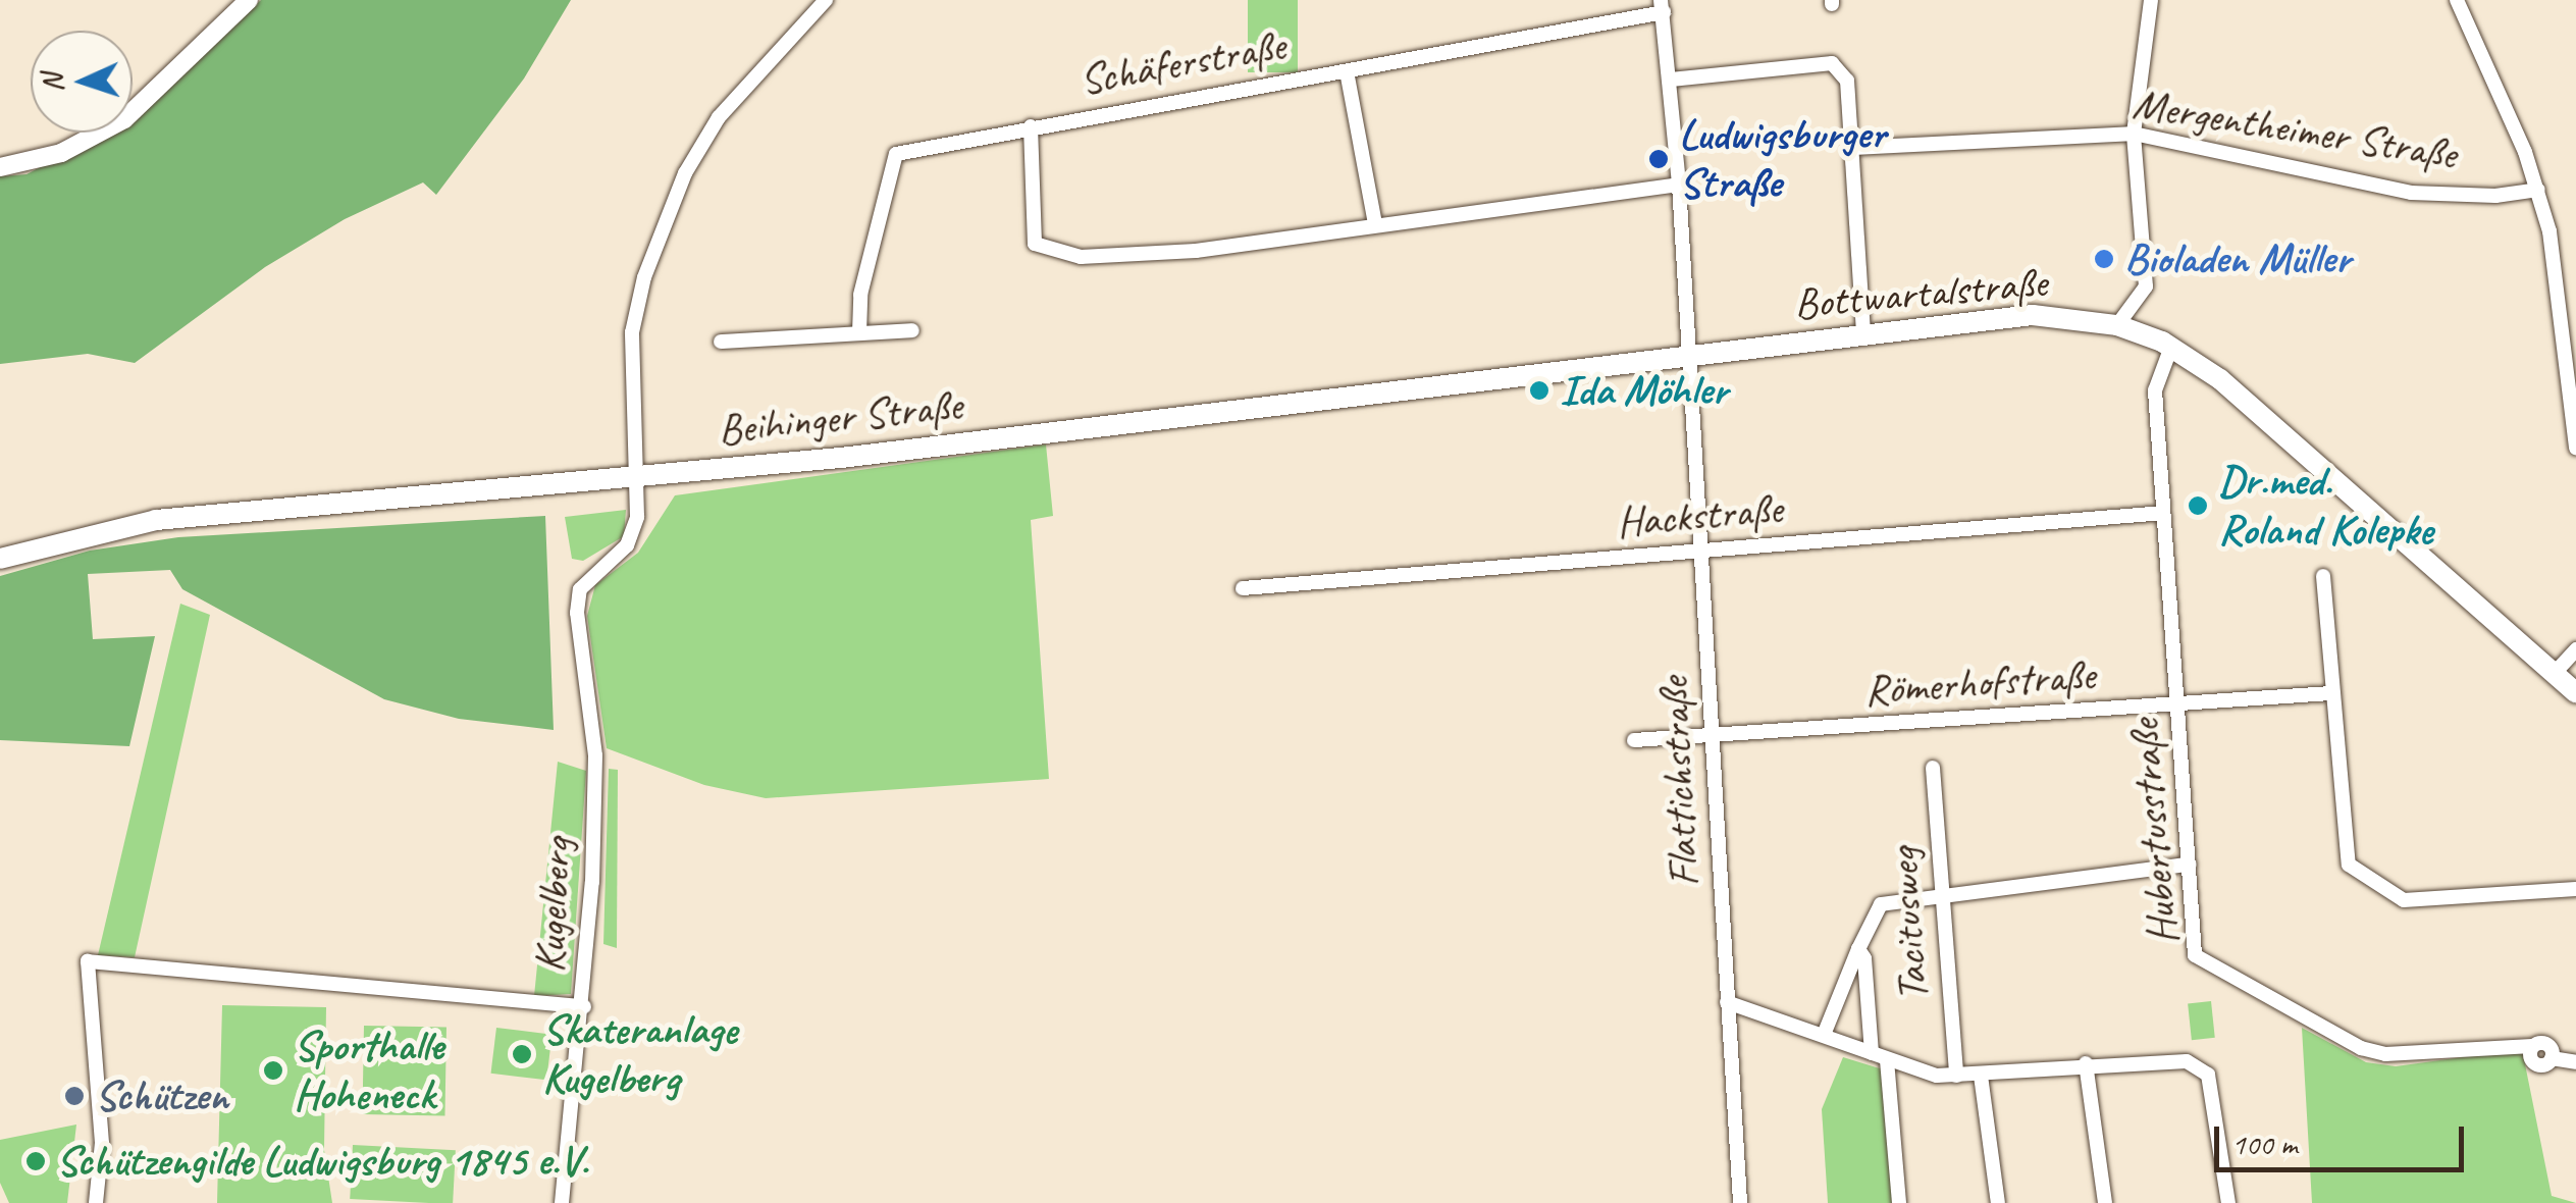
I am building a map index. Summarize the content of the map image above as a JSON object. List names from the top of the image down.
{
  "streets": {
    "main road": ["Bottwartalstraße", "Beihinger Straße"],
    "street": [
      "Schäferstraße",
      "Mergentheimer Straße",
      "Hackstraße",
      "Römerhofstraße",
      "Flattichstraße",
      "Hubertusstraße",
      "Kugelberg",
      "Tacitusweg"
    ]
  },
  "crossings": [
    ["Bottwartalstraße", "Beihinger Straße"],
    ["Bottwartalstraße", "Flattichstraße"],
    ["Bottwartalstraße", "Hubertusstraße"],
    ["Beihinger Straße", "Flattichstraße"],
    ["Beihinger Straße", "Kugelberg"],
    ["Hackstraße", "Flattichstraße"],
    ["Hackstraße", "Hubertusstraße"],
    ["Römerhofstraße", "Flattichstraße"],
    ["Römerhofstraße", "Hubertusstraße"]
  ],
  "places": [
    "Ludwigsburger Straße",
    "Bioladen Müller",
    "Ida Möhler",
    "Dr.med. Roland Kolepke",
    "Skateranlage Kugelberg",
    "Sporthalle Hoheneck",
    "Schützen",
    "Schützengilde Ludwigsburg 1845 e.V."
  ],
  "scale_bar": "100 m",
  "north": "left"
}
